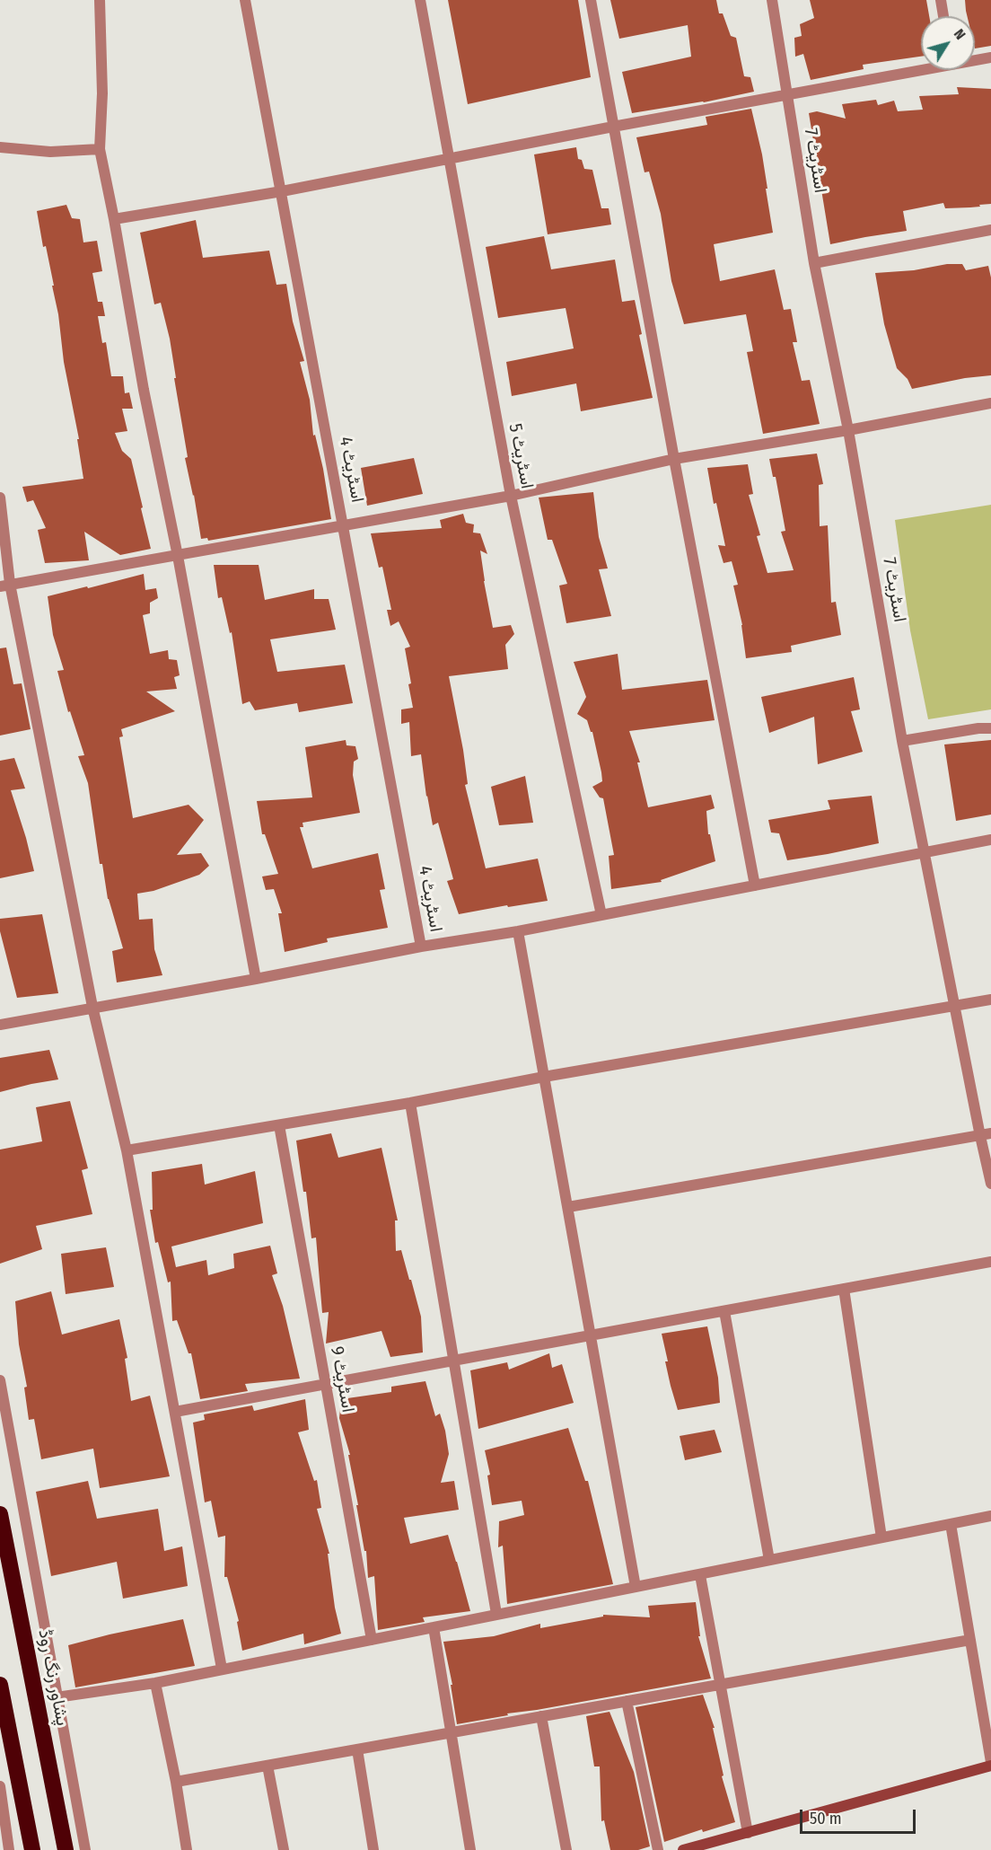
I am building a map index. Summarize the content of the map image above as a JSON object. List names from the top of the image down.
{
  "streets": {
    "highway": ["پشاور رنگ روڈ"],
    "street": [
      "اسٹریٹ 7",
      "اسٹریٹ 5",
      "اسٹریٹ 4",
      "اسٹریٹ 9"
    ]
  },
  "scale_bar": "50 m",
  "north": "top right"
}
